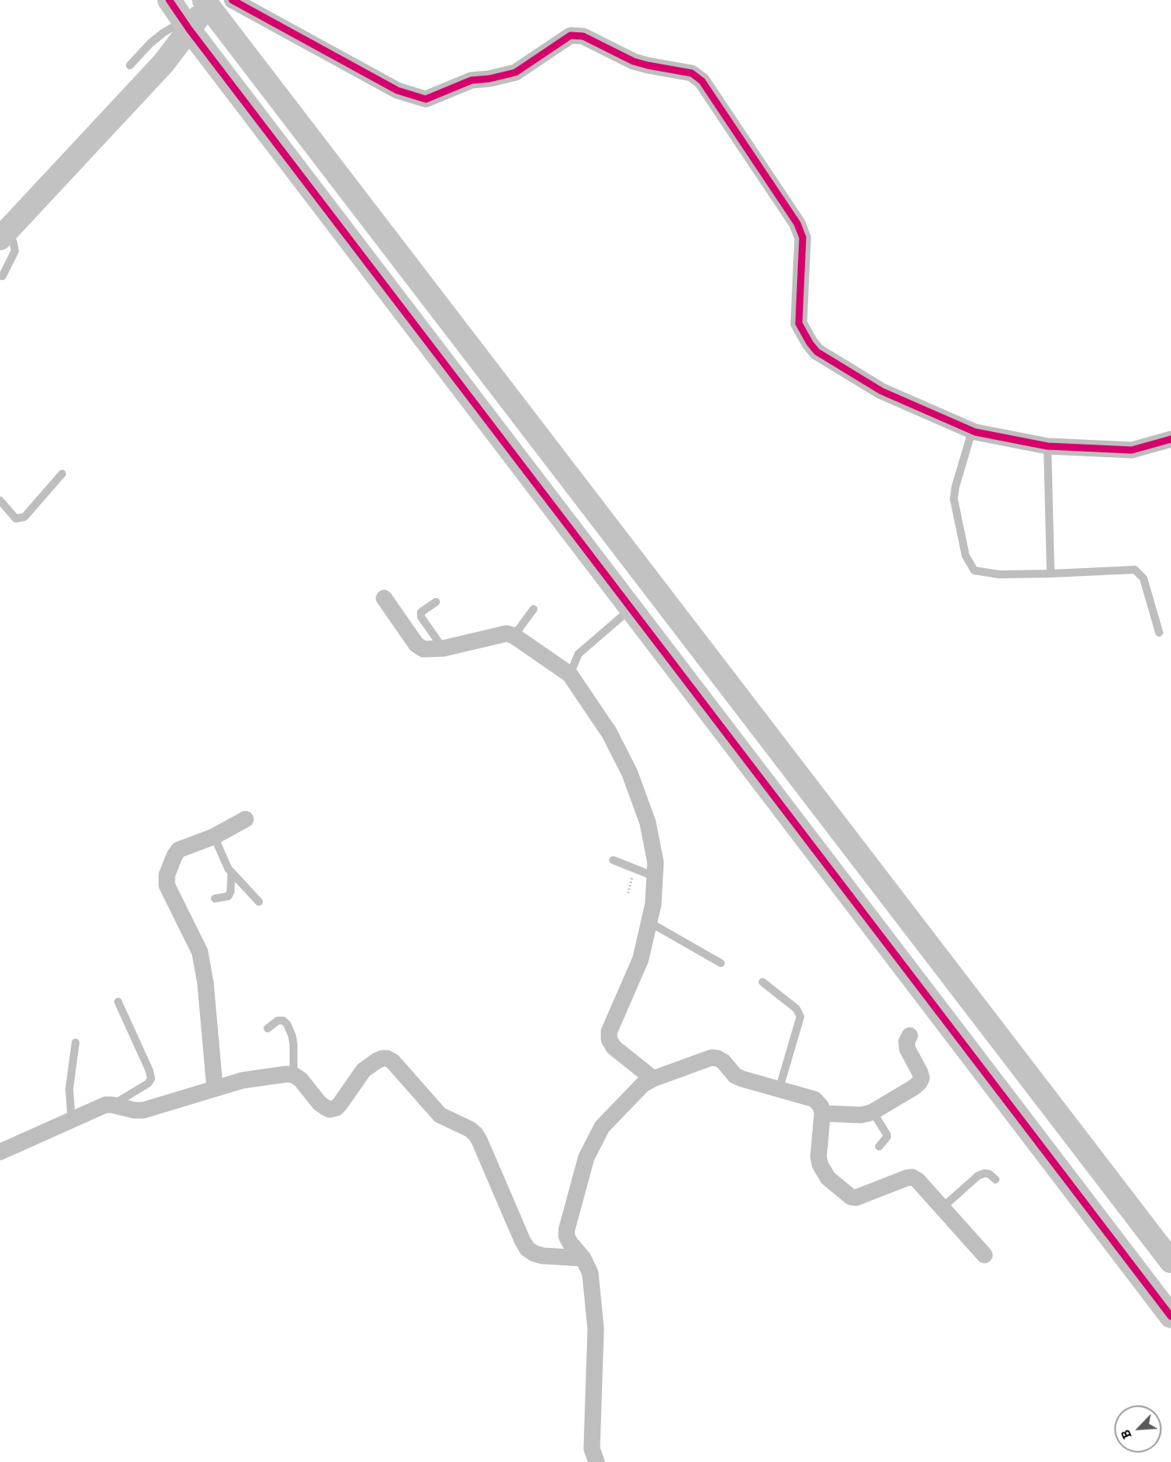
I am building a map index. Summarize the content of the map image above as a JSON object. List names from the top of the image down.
{
  "north": "bottom left"
}
